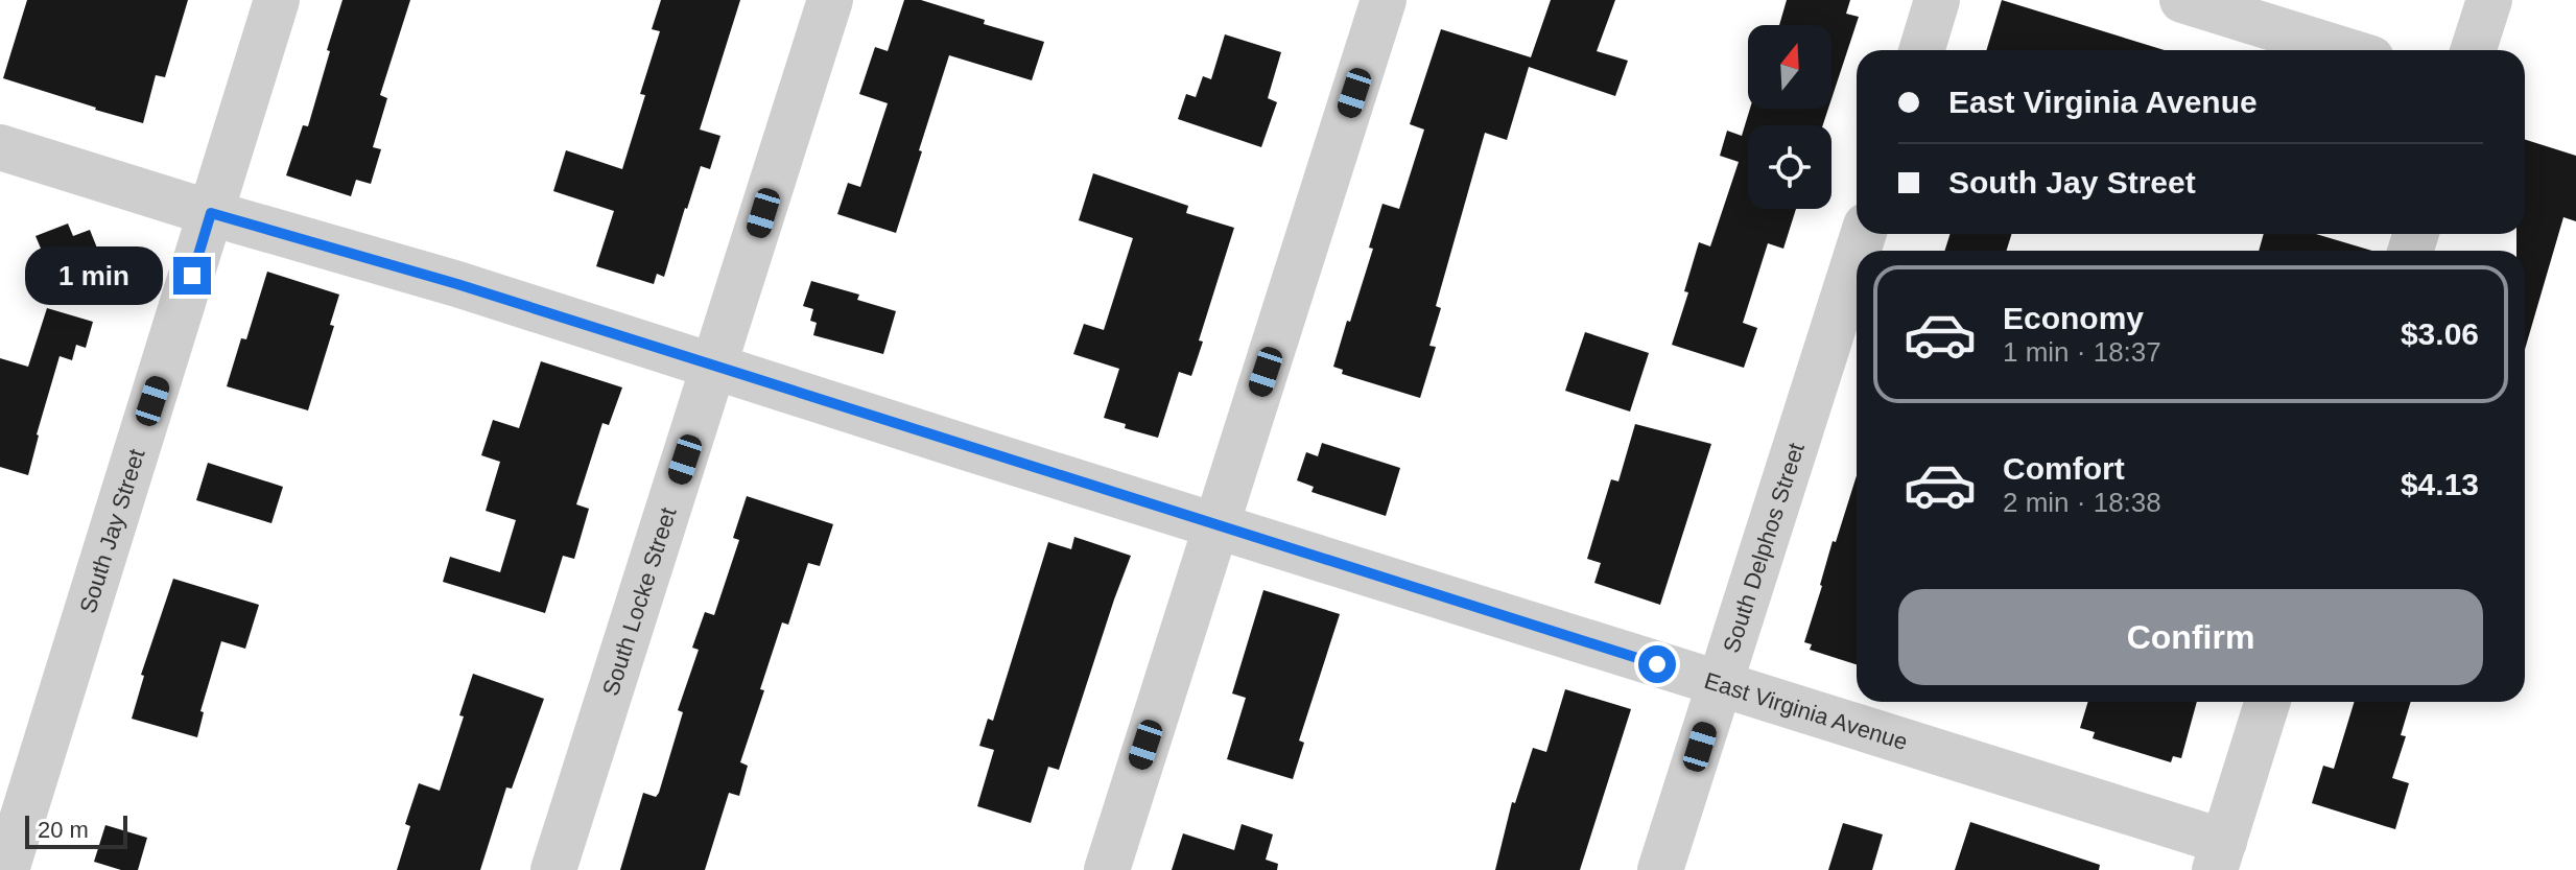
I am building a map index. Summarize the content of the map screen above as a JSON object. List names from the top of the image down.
{
  "streets": {
    "street": [
      "South Jay Street",
      "South Delphos Street",
      "South Locke Street",
      "East Virginia Avenue"
    ]
  },
  "crossings": [
    ["South Jay Street", "East Virginia Avenue"],
    ["South Delphos Street", "East Virginia Avenue"],
    ["South Locke Street", "East Virginia Avenue"]
  ],
  "scale_bar": "20 m",
  "north": "top",
  "page": {
    "banner": ["East Virginia Avenue", "South Jay Street"],
    "bubble": "1 min",
    "list": [
      {
        "name": "Economy",
        "note": "1 min · 18:37",
        "value": "$3.06"
      },
      {
        "name": "Comfort",
        "note": "2 min · 18:38",
        "value": "$4.13"
      }
    ],
    "buttons": "Confirm",
    "scale": "20 m"
  }
}
